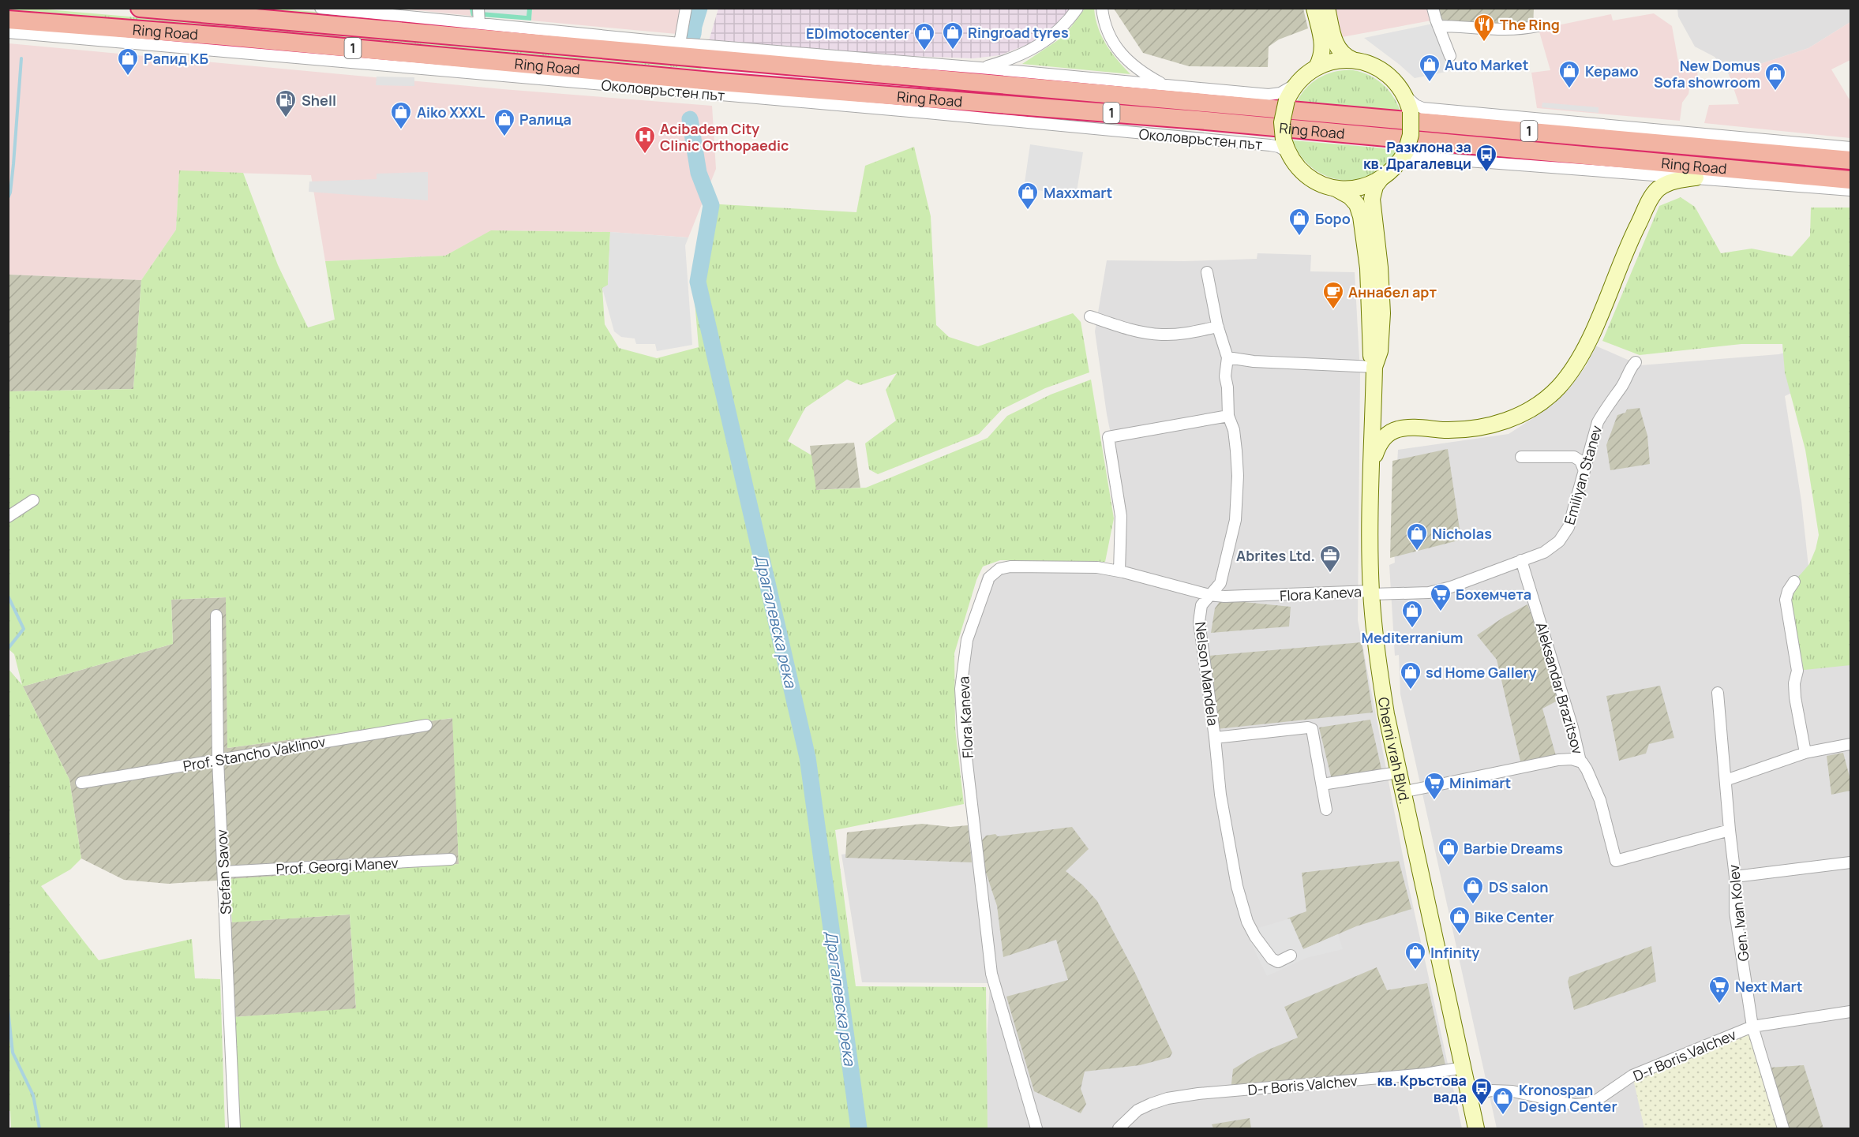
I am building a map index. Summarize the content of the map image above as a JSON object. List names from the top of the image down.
{
  "streets": {
    "highway": ["Ring Road", "1"],
    "main road": ["Cherni vrah Blvd."],
    "street": [
      "Околовръстен път",
      "Emiliyan Stanev",
      "Flora Kaneva",
      "Nelson Mandela",
      "Aleksandar Brazitsov",
      "Prof. Stancho Vaklinov",
      "Prof. Georgi Manev",
      "Stefan Savov",
      "Gen. Ivan Kolev",
      "D-r Boris Valchev"
    ]
  },
  "crossings": [
    ["Ring Road", "Околовръстен път"],
    ["Ring Road", "Cherni vrah Blvd."],
    ["Околовръстен път", "Cherni vrah Blvd."],
    ["Emiliyan Stanev", "Flora Kaneva"],
    ["Emiliyan Stanev", "Aleksandar Brazitsov"],
    ["Emiliyan Stanev", "Cherni vrah Blvd."],
    ["Flora Kaneva", "Nelson Mandela"],
    ["Flora Kaneva", "Cherni vrah Blvd."],
    ["Aleksandar Brazitsov", "Gen. Ivan Kolev"],
    ["Cherni vrah Blvd.", "D-r Boris Valchev"],
    ["Prof. Stancho Vaklinov", "Stefan Savov"],
    ["Prof. Georgi Manev", "Stefan Savov"],
    ["Gen. Ivan Kolev", "D-r Boris Valchev"]
  ],
  "water": ["Драгалевска река"],
  "places": {
    "restaurant": ["The Ring"],
    "shop": [
      "Ringroad tyres",
      "EDImotocenter",
      "Рапид КБ",
      "Auto Market",
      "Керамо",
      "New Domus Sofa showroom",
      "Aiko XXXL",
      "Ралица",
      "Maxxmart",
      "Боро",
      "Nicholas",
      "Mediterranium",
      "sd Home Gallery",
      "Barbie Dreams",
      "DS salon",
      "Bike Center",
      "Infinity",
      "Kronospan Design Center"
    ],
    "fuel station": ["Shell"],
    "hospital": ["Acibadem City Clinic Orthopaedic"],
    "bus stop": ["Разклона за кв. Драгалевци", "кв. Кръстова вада"],
    "cafe": ["Аннабел арт"],
    "office": ["Abrites Ltd."],
    "supermarket": ["Бохемчета", "Minimart", "Next Mart"]
  }
}
